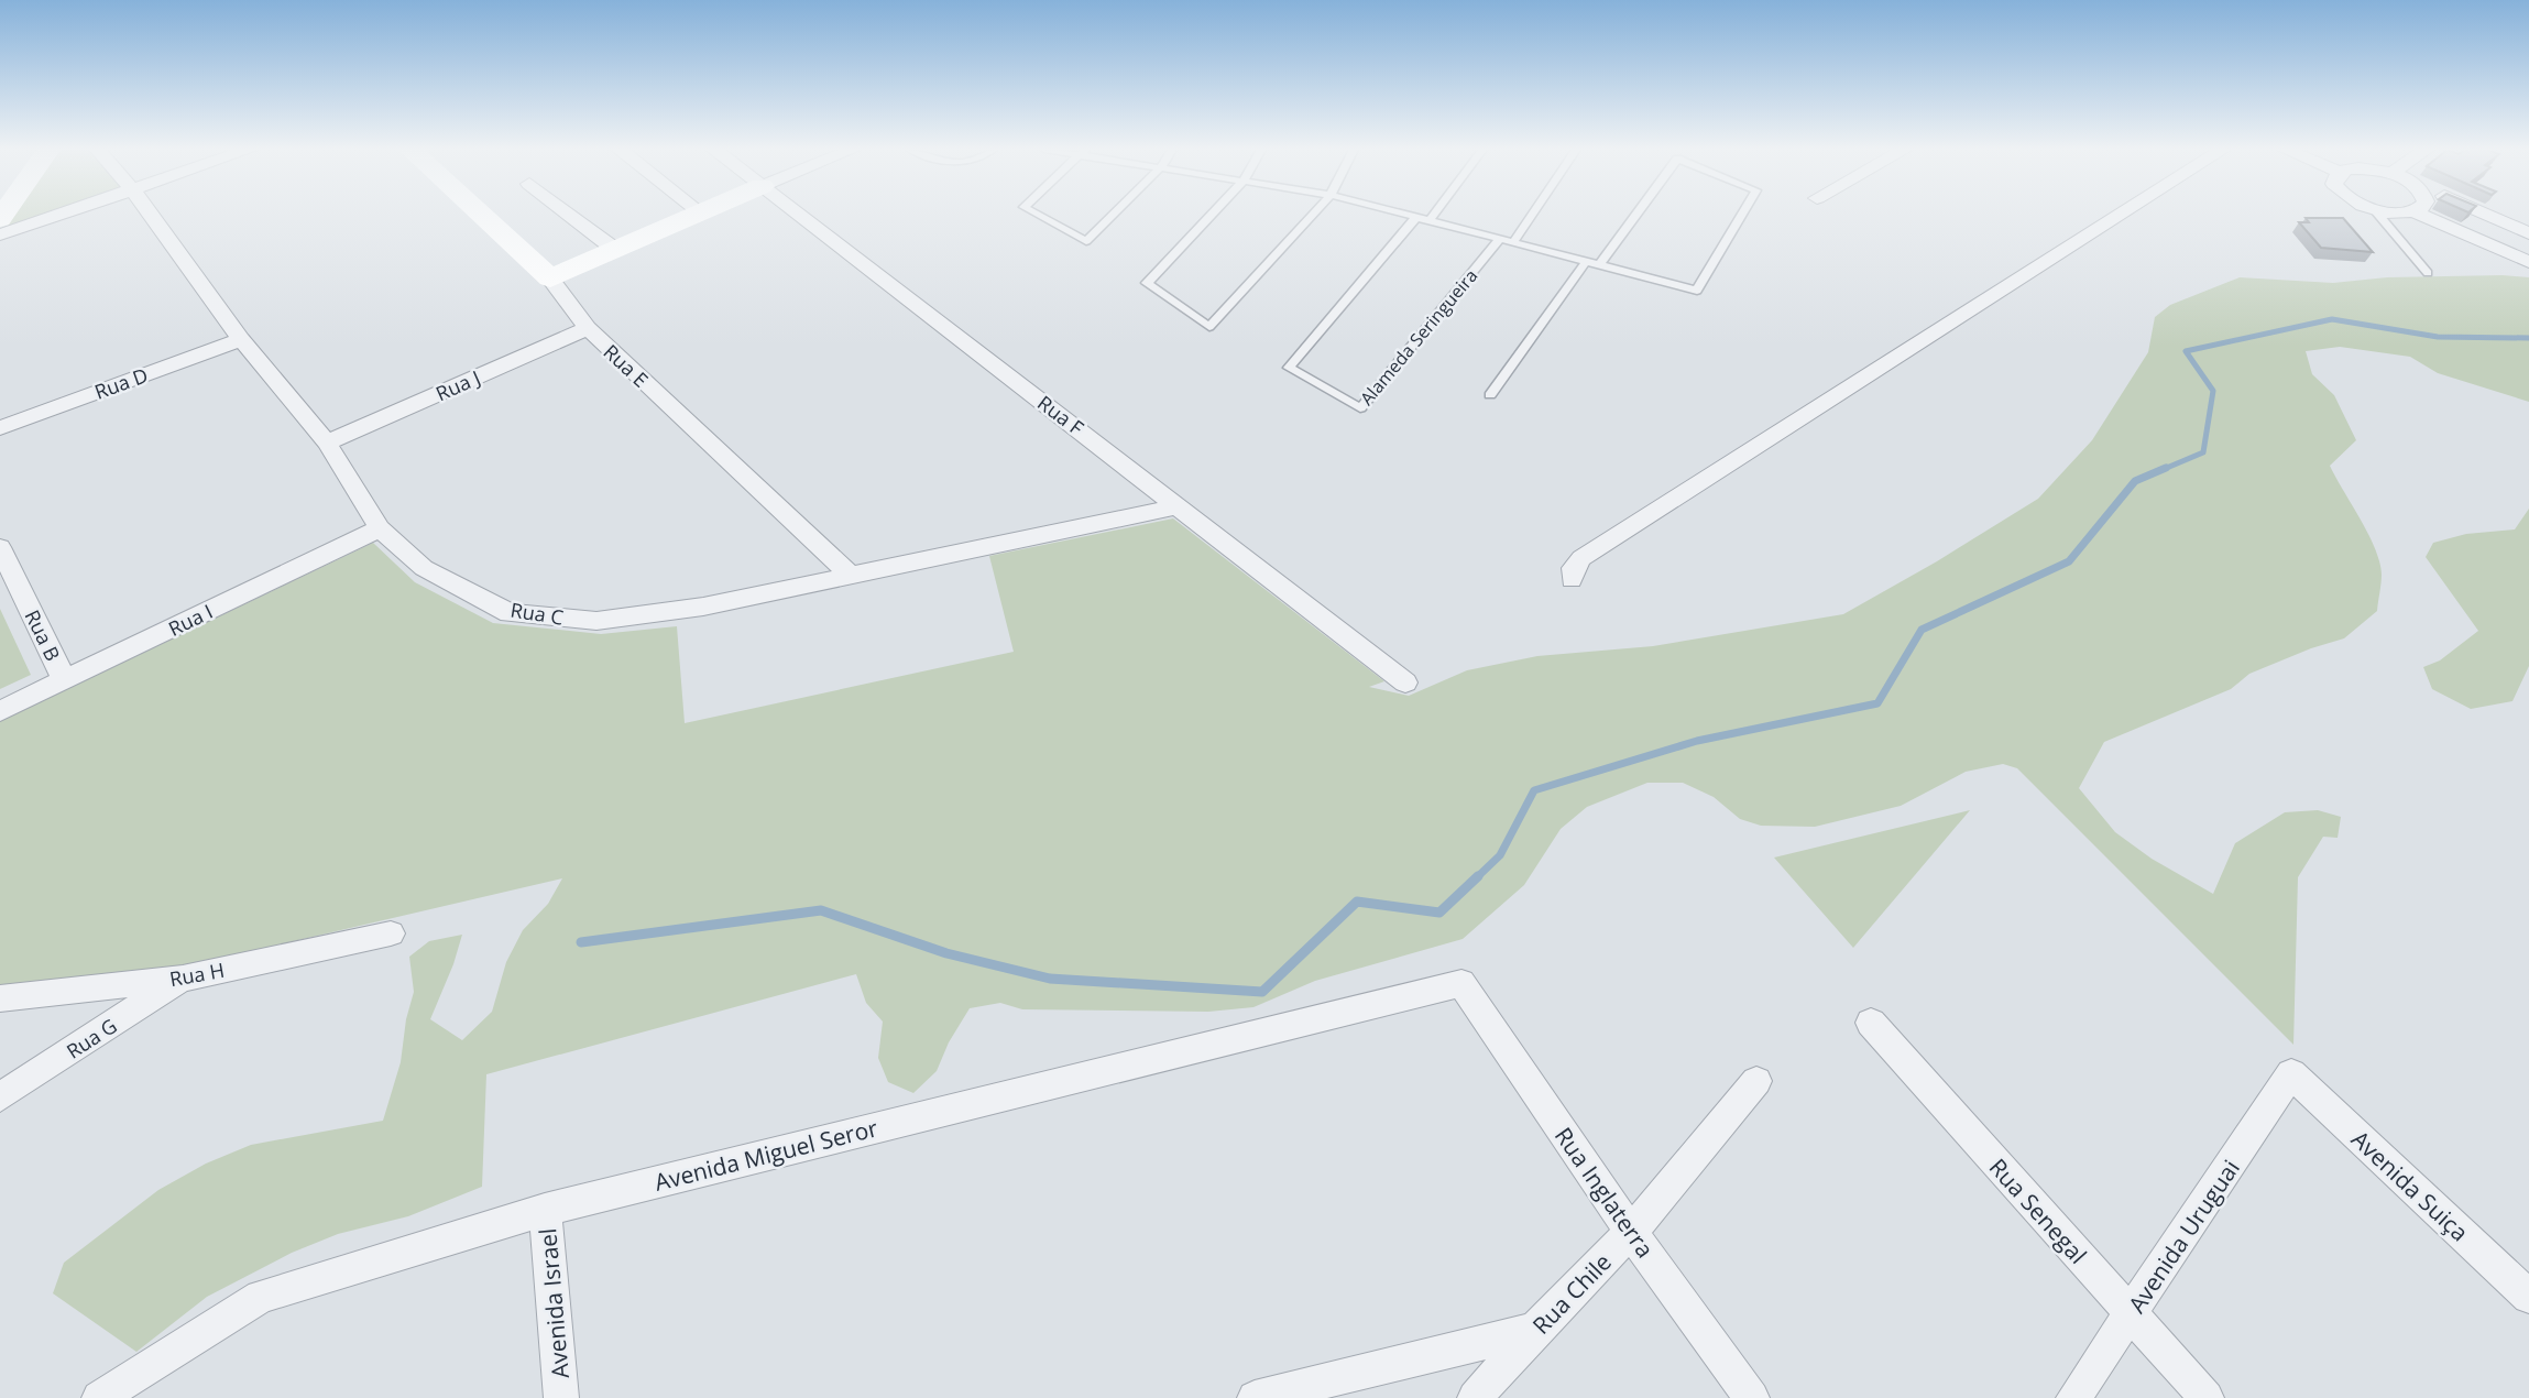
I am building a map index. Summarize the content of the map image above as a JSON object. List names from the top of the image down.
{
  "streets": {
    "street": [
      "Rua E",
      "Rua D",
      "Rua J",
      "Rua F",
      "Rua C",
      "Rua I",
      "Rua B",
      "Rua H",
      "Rua G",
      "Avenida Miguel Seror",
      "Avenida Suiça",
      "Rua Inglaterra",
      "Rua Senegal",
      "Avenida Uruguai",
      "Rua Chile",
      "Avenida Israel"
    ],
    "lane": ["Alameda Seringueira"]
  },
  "crossings": [
    ["Rua E", "Rua J"],
    ["Rua E", "Rua C"],
    ["Rua D", "Rua C"],
    ["Rua J", "Rua C"],
    ["Rua F", "Rua C"],
    ["Rua C", "Rua I"],
    ["Rua I", "Rua B"],
    ["Rua H", "Rua G"],
    ["Avenida Miguel Seror", "Rua Inglaterra"],
    ["Avenida Miguel Seror", "Avenida Israel"],
    ["Avenida Suiça", "Avenida Uruguai"],
    ["Rua Inglaterra", "Rua Chile"],
    ["Rua Senegal", "Avenida Uruguai"]
  ]
}
